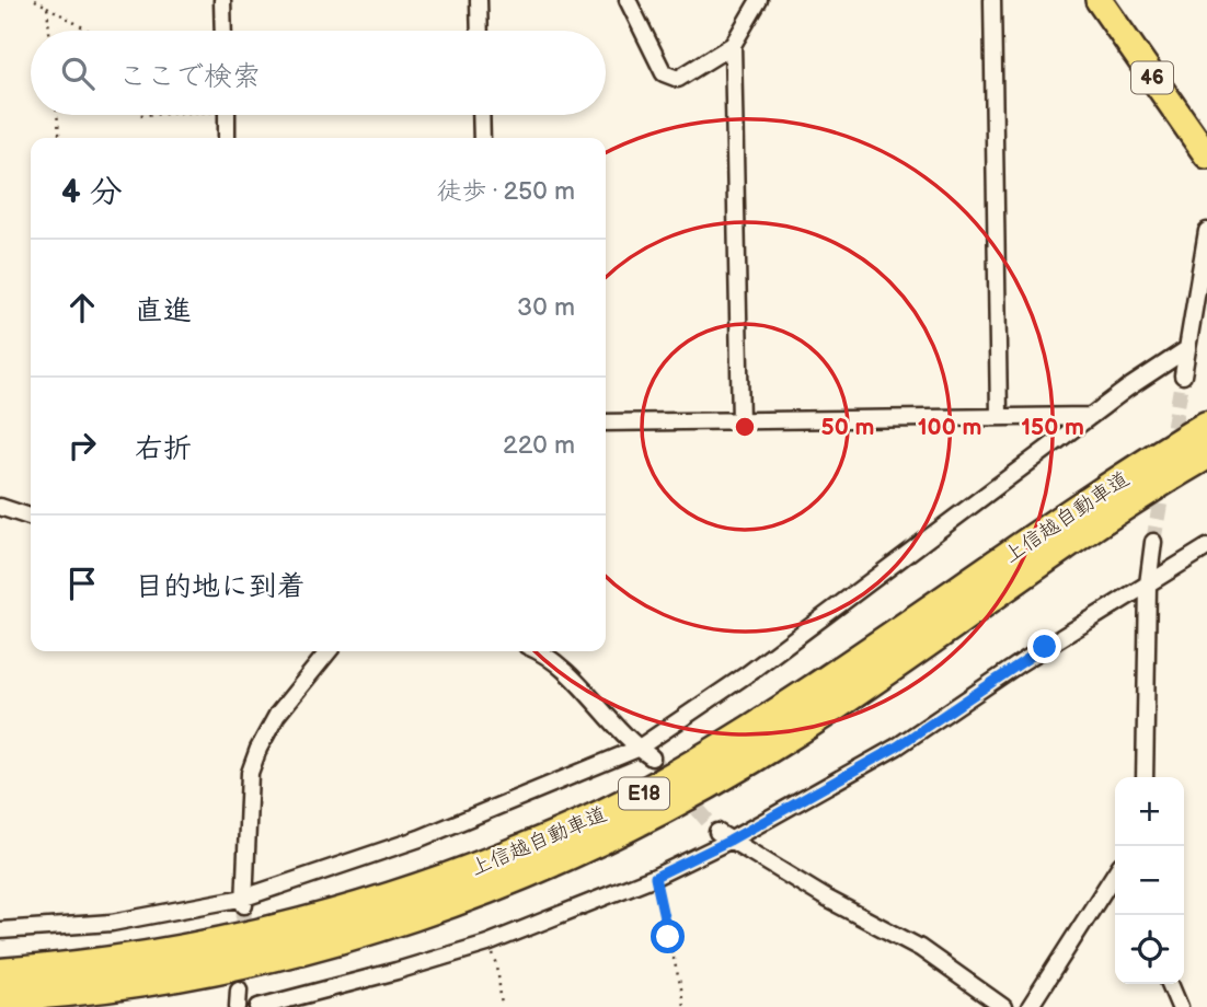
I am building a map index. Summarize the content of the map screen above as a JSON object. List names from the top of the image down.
{
  "streets": {
    "highway": ["上信越自動車道", "E18"],
    "main road": ["46"]
  },
  "page": {
    "search": "ここで検索",
    "heading": ["4 分", "徒歩 · 250 m"],
    "list": [
      ["直進", "30 m"],
      ["右折", "220 m"],
      "目的地に到着"
    ],
    "map_buttons": ["+", "−"]
  },
  "rings": ["50 m", "100 m", "150 m"]
}
